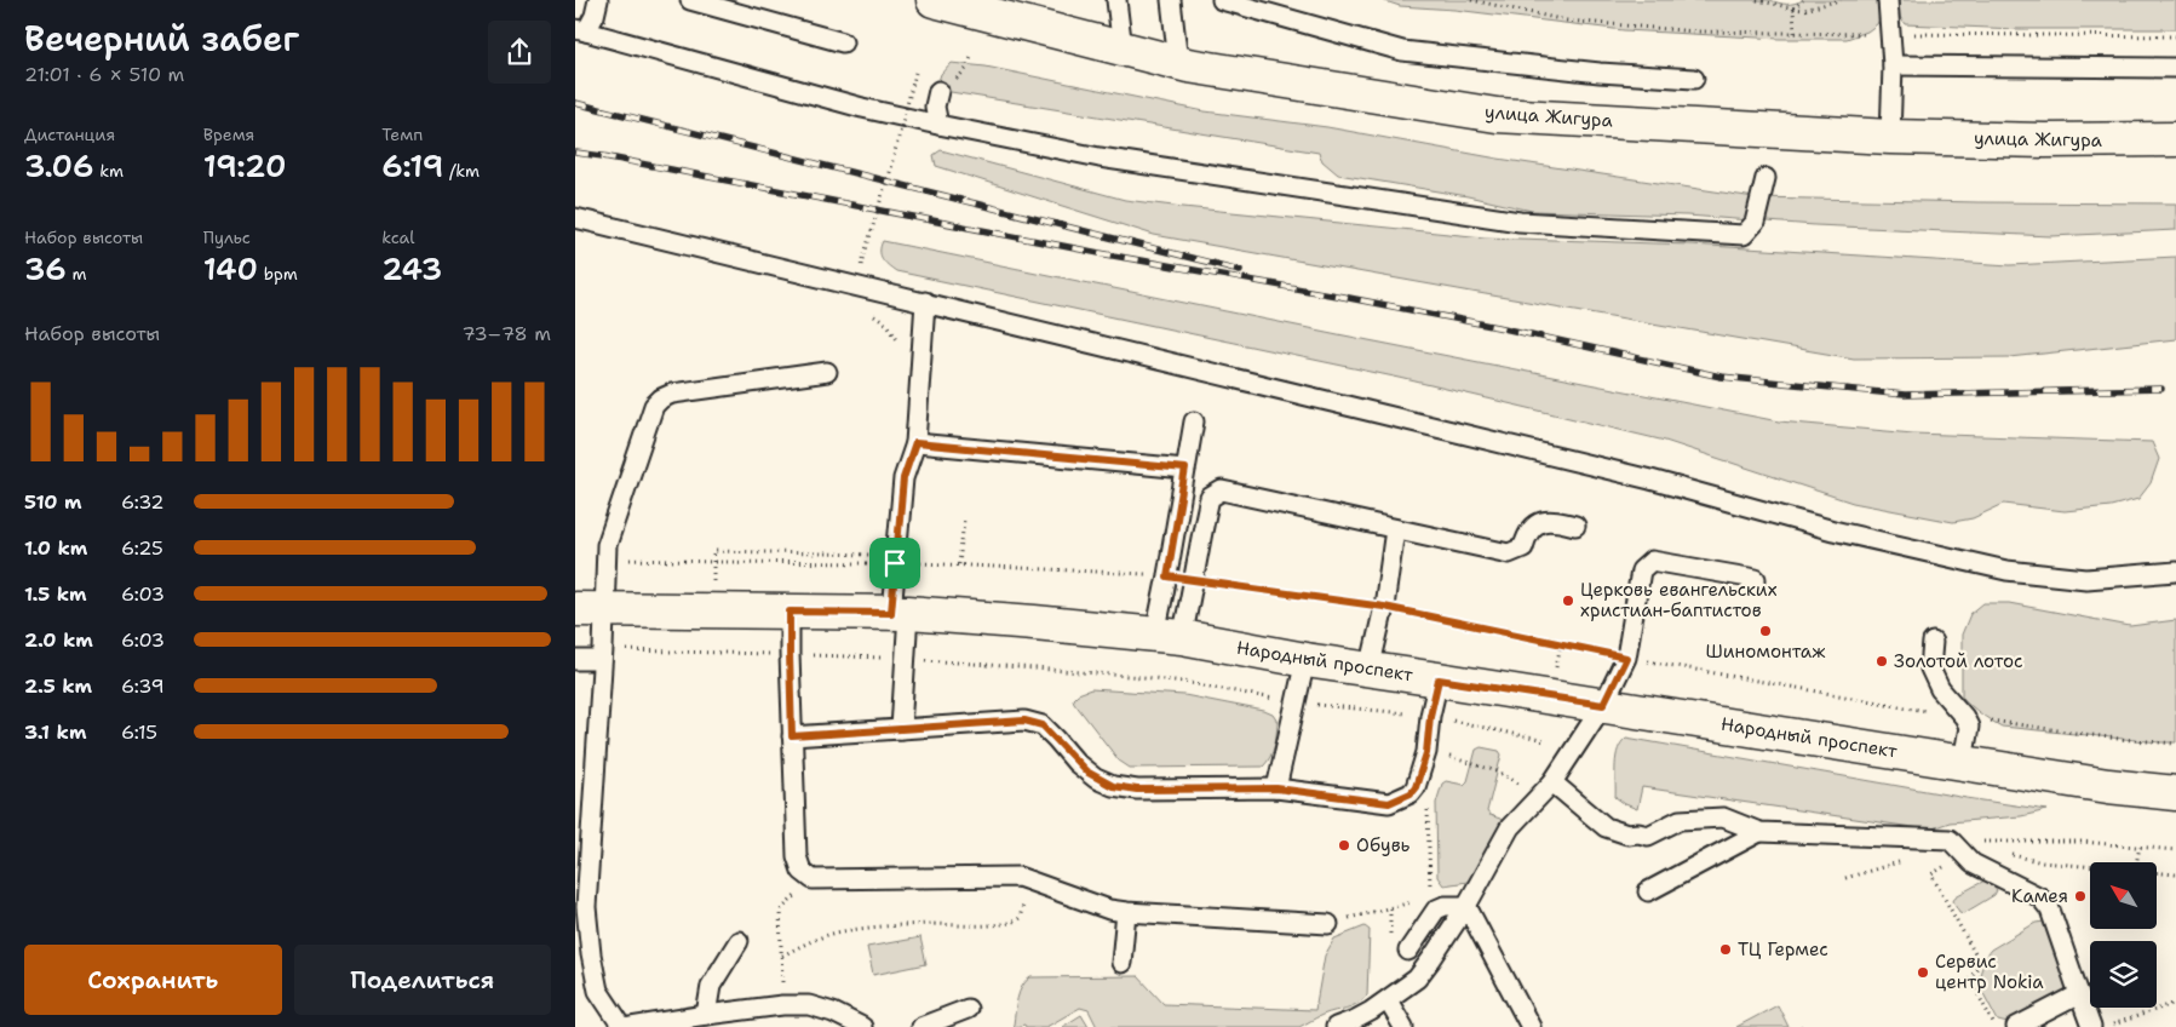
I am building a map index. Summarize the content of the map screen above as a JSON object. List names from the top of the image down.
{
  "streets": {
    "main road": ["улица Жигура", "Народный проспект"]
  },
  "places": [
    "Церковь евангельских христиан-баптистов",
    "Шиномонтаж",
    "Золотой лотос",
    "Обувь",
    "Камея",
    "ТЦ Гермес",
    "Сервис центр Nokia"
  ],
  "north": "top left",
  "page": {
    "heading": ["Вечерний забег", "21:01 · 6 × 510 m"],
    "stats": [
      ["Дистанция", "3.06 km"],
      ["Время", "19:20"],
      ["Темп", "6:19 /km"],
      ["Набор высоты", "36 m"],
      ["Пульс", "140 bpm"],
      ["kcal", "243"]
    ],
    "chart": ["Набор высоты", "73–78 m"],
    "list": [
      {
        "name": "510 m",
        "note": "6:32"
      },
      {
        "name": "1.0 km",
        "note": "6:25"
      },
      {
        "name": "1.5 km",
        "note": "6:03"
      },
      {
        "name": "2.0 km",
        "note": "6:03"
      },
      {
        "name": "2.5 km",
        "note": "6:39"
      },
      {
        "name": "3.1 km",
        "note": "6:15"
      }
    ],
    "buttons": ["Сохранить", "Поделиться"]
  }
}
